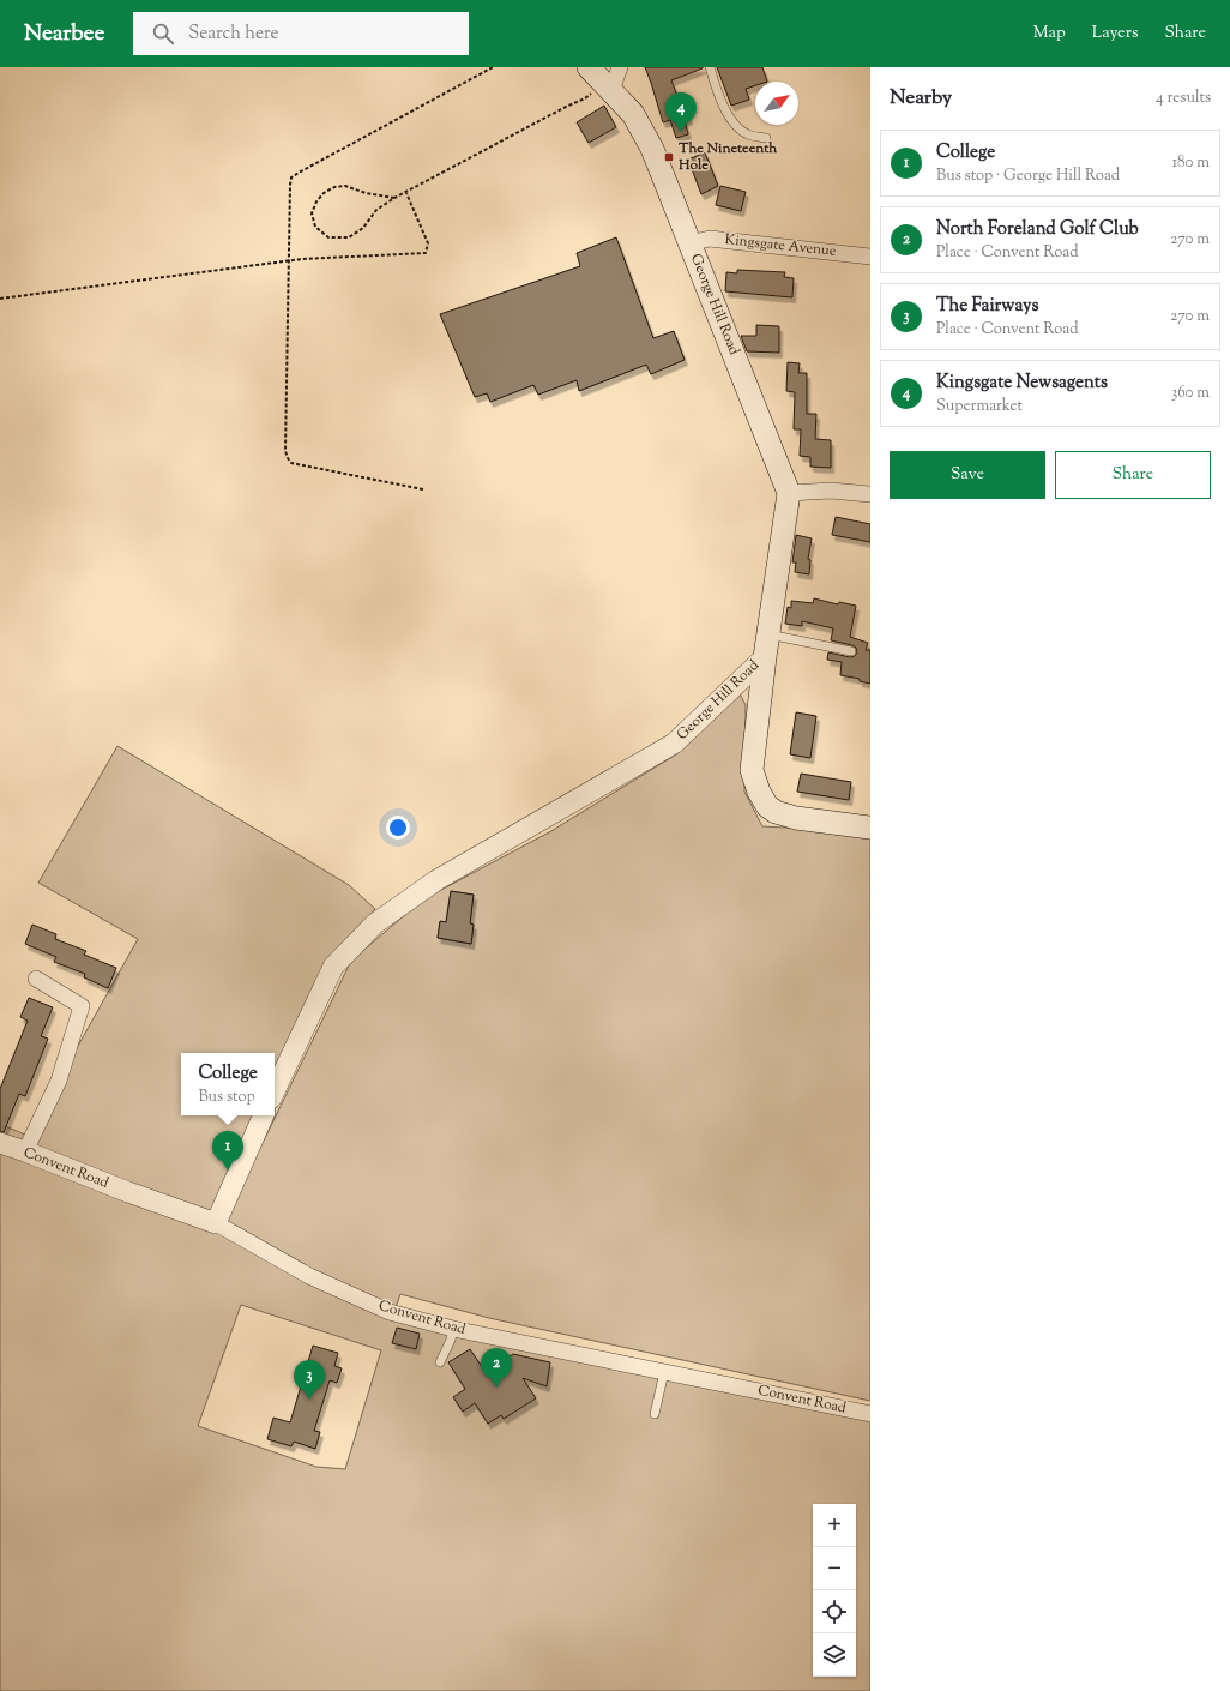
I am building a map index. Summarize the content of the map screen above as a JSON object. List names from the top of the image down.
{
  "streets": {
    "main road": ["George Hill Road"],
    "street": ["Kingsgate Avenue", "Convent Road"]
  },
  "crossings": [
    ["Kingsgate Avenue", "George Hill Road"]
  ],
  "places": {
    "transit": ["The Nineteenth Hole"]
  },
  "north": "top right",
  "page": {
    "header": "Nearbee",
    "search": "Search here",
    "nav": ["Map", "Layers", "Share"],
    "heading": ["Nearby", "4 results"],
    "pins": [
      "4",
      "1",
      "2",
      "3"
    ],
    "list": [
      {
        "mark": "1",
        "name": "College",
        "note": "Bus stop · George Hill Road",
        "value": "180 m"
      },
      {
        "mark": "2",
        "name": "North Foreland Golf Club",
        "note": "Place · Convent Road",
        "value": "270 m"
      },
      {
        "mark": "3",
        "name": "The Fairways",
        "note": "Place · Convent Road",
        "value": "270 m"
      },
      {
        "mark": "4",
        "name": "Kingsgate Newsagents",
        "note": "Supermarket",
        "value": "360 m"
      }
    ],
    "buttons": ["Save", "Share"],
    "popup": ["College", "Bus stop"],
    "map_buttons": ["+", "−"]
  }
}
